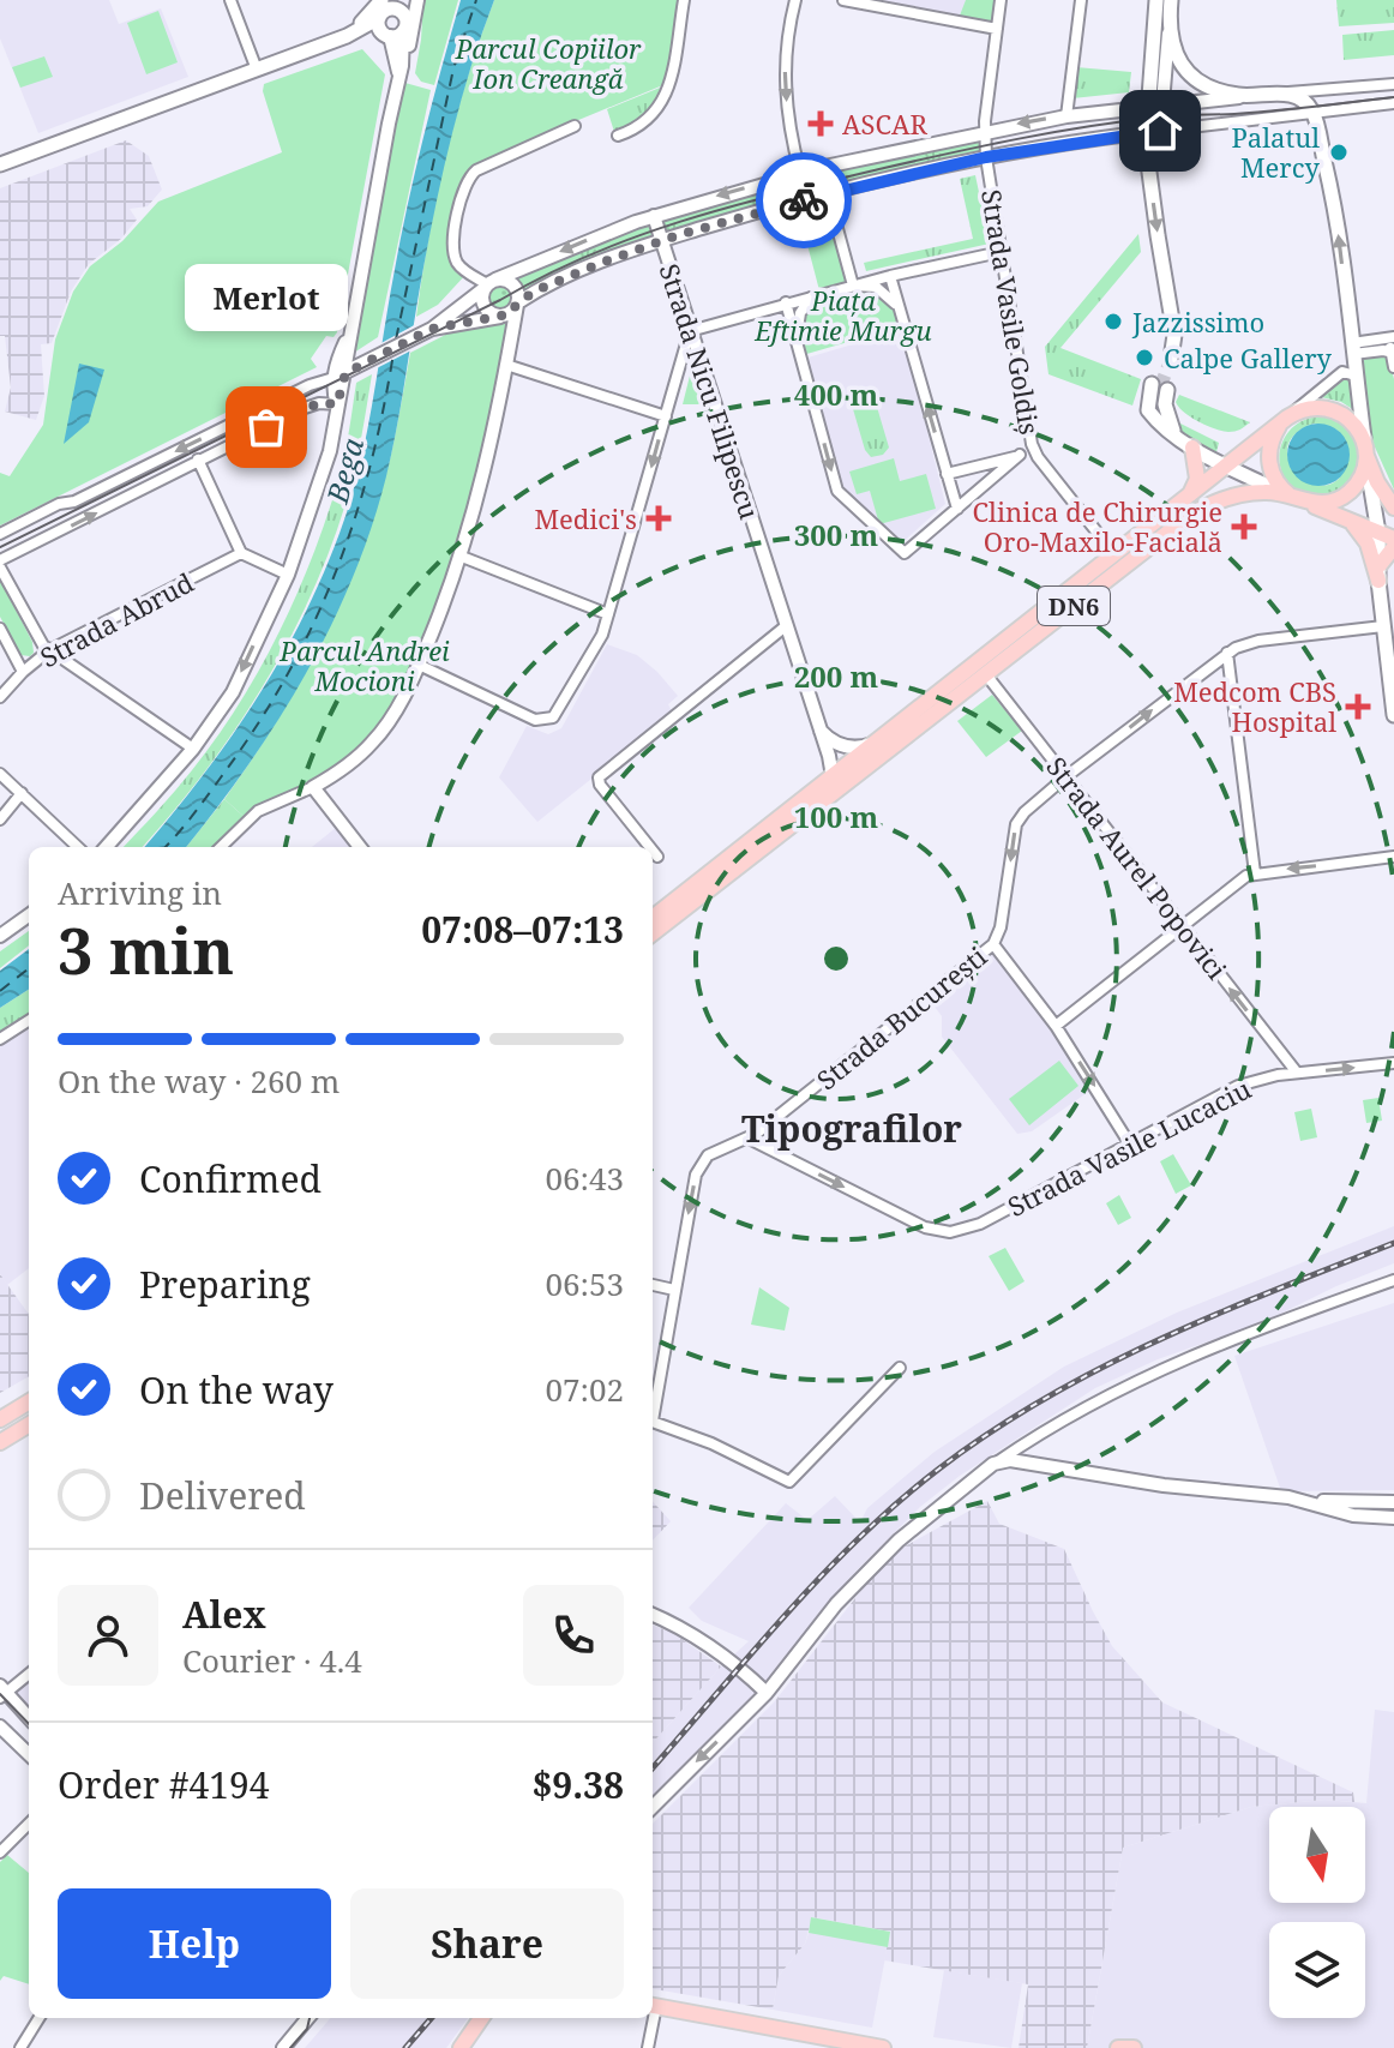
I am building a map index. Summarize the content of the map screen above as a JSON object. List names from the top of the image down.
{
  "streets": {
    "main road": ["DN6"],
    "street": [
      "Strada Vasile Goldiș",
      "Strada Nicu Filipescu",
      "Strada Abrud",
      "Strada Aurel Popovici",
      "Strada București",
      "Strada Vasile Lucaciu"
    ]
  },
  "crossings": [
    ["Strada Vasile Goldiș", "DN6"],
    ["Strada Nicu Filipescu", "DN6"],
    ["DN6", "Strada Aurel Popovici"],
    ["Strada Aurel Popovici", "Strada București"],
    ["Strada Aurel Popovici", "Strada Vasile Lucaciu"],
    ["Strada București", "Strada Vasile Lucaciu"]
  ],
  "one_way": ["Strada Aurel Popovici", "Strada Vasile Lucaciu"],
  "districts": ["Tipografilor"],
  "water": ["Bega"],
  "parks": ["Parcul Copiilor Ion Creangă", "Piața Eftimie Murgu", "Parcul Andrei Mocioni"],
  "places": {
    "health": [
      "ASCAR",
      "Medici's",
      "Clinica de Chirurgie Oro-Maxilo-Facială",
      "Medcom CBS Hospital"
    ],
    "other": [
      "Palatul Mercy",
      "Jazzissimo",
      "Calpe Gallery",
      "Merlot"
    ]
  },
  "north": "bottom",
  "page": {
    "bubble": "Merlot",
    "heading": ["3 min", "Arriving in", "07:08–07:13"],
    "panel": [
      "Alex",
      "Courier · 4.4",
      "Order #4194",
      "$9.38"
    ],
    "bar": "On the way · 260 m",
    "list": [
      ["Confirmed", "06:43"],
      ["Preparing", "06:53"],
      ["On the way", "07:02"],
      "Delivered"
    ],
    "buttons": ["Help", "Share"]
  },
  "rings": [
    "400 m",
    "300 m",
    "200 m",
    "100 m"
  ]
}
